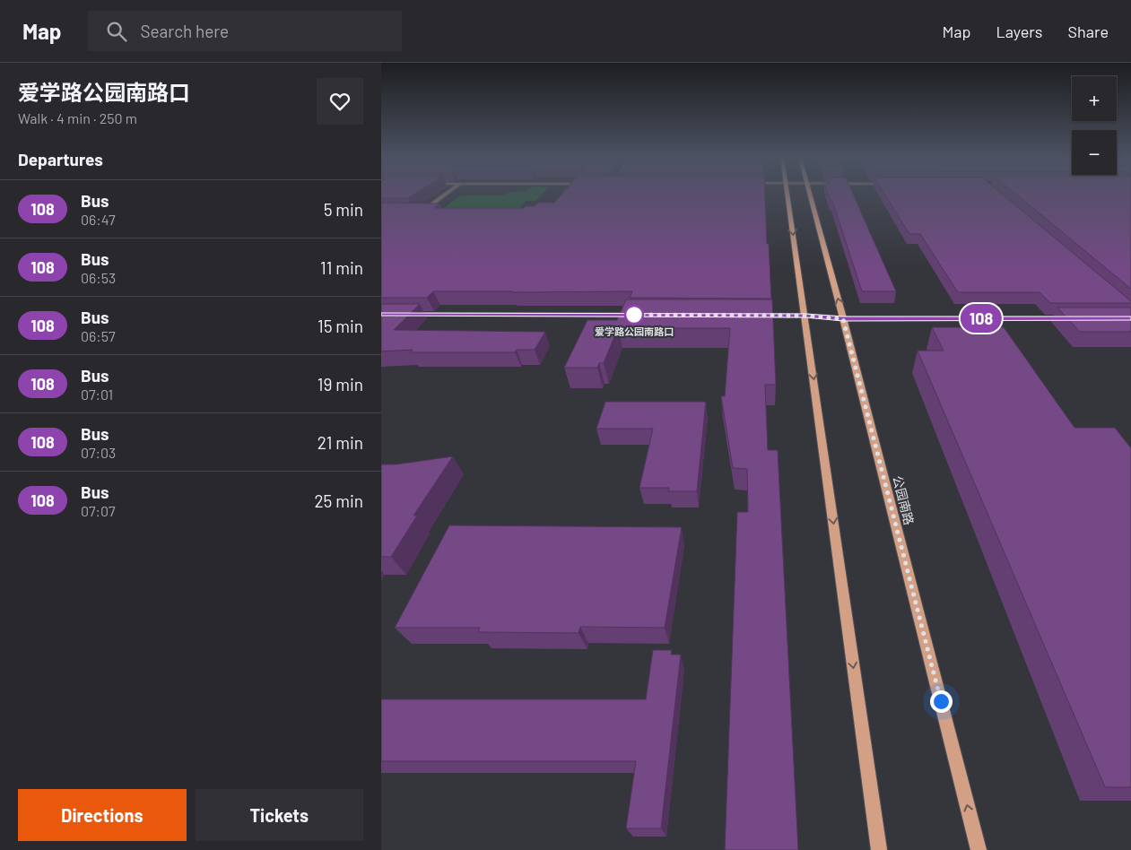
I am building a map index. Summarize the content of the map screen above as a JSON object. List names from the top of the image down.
{
  "streets": {
    "main road": ["公园南路"]
  },
  "places": ["爱学路公园南路口"],
  "lines": ["bus line 108"],
  "page": {
    "header": "Map",
    "search": "Search here",
    "nav": ["Map", "Layers", "Share"],
    "heading": [
      ["爱学路公园南路口", "Walk · 4 min · 250 m"],
      "Departures"
    ],
    "on_map": "108",
    "map_buttons": ["+", "−"],
    "list": [
      {
        "mark": "108",
        "name": "Bus",
        "note": "06:47",
        "value": "5 min"
      },
      {
        "mark": "108",
        "name": "Bus",
        "note": "06:53",
        "value": "11 min"
      },
      {
        "mark": "108",
        "name": "Bus",
        "note": "06:57",
        "value": "15 min"
      },
      {
        "mark": "108",
        "name": "Bus",
        "note": "07:01",
        "value": "19 min"
      },
      {
        "mark": "108",
        "name": "Bus",
        "note": "07:03",
        "value": "21 min"
      },
      {
        "mark": "108",
        "name": "Bus",
        "note": "07:07",
        "value": "25 min"
      }
    ],
    "buttons": ["Directions", "Tickets"]
  }
}
